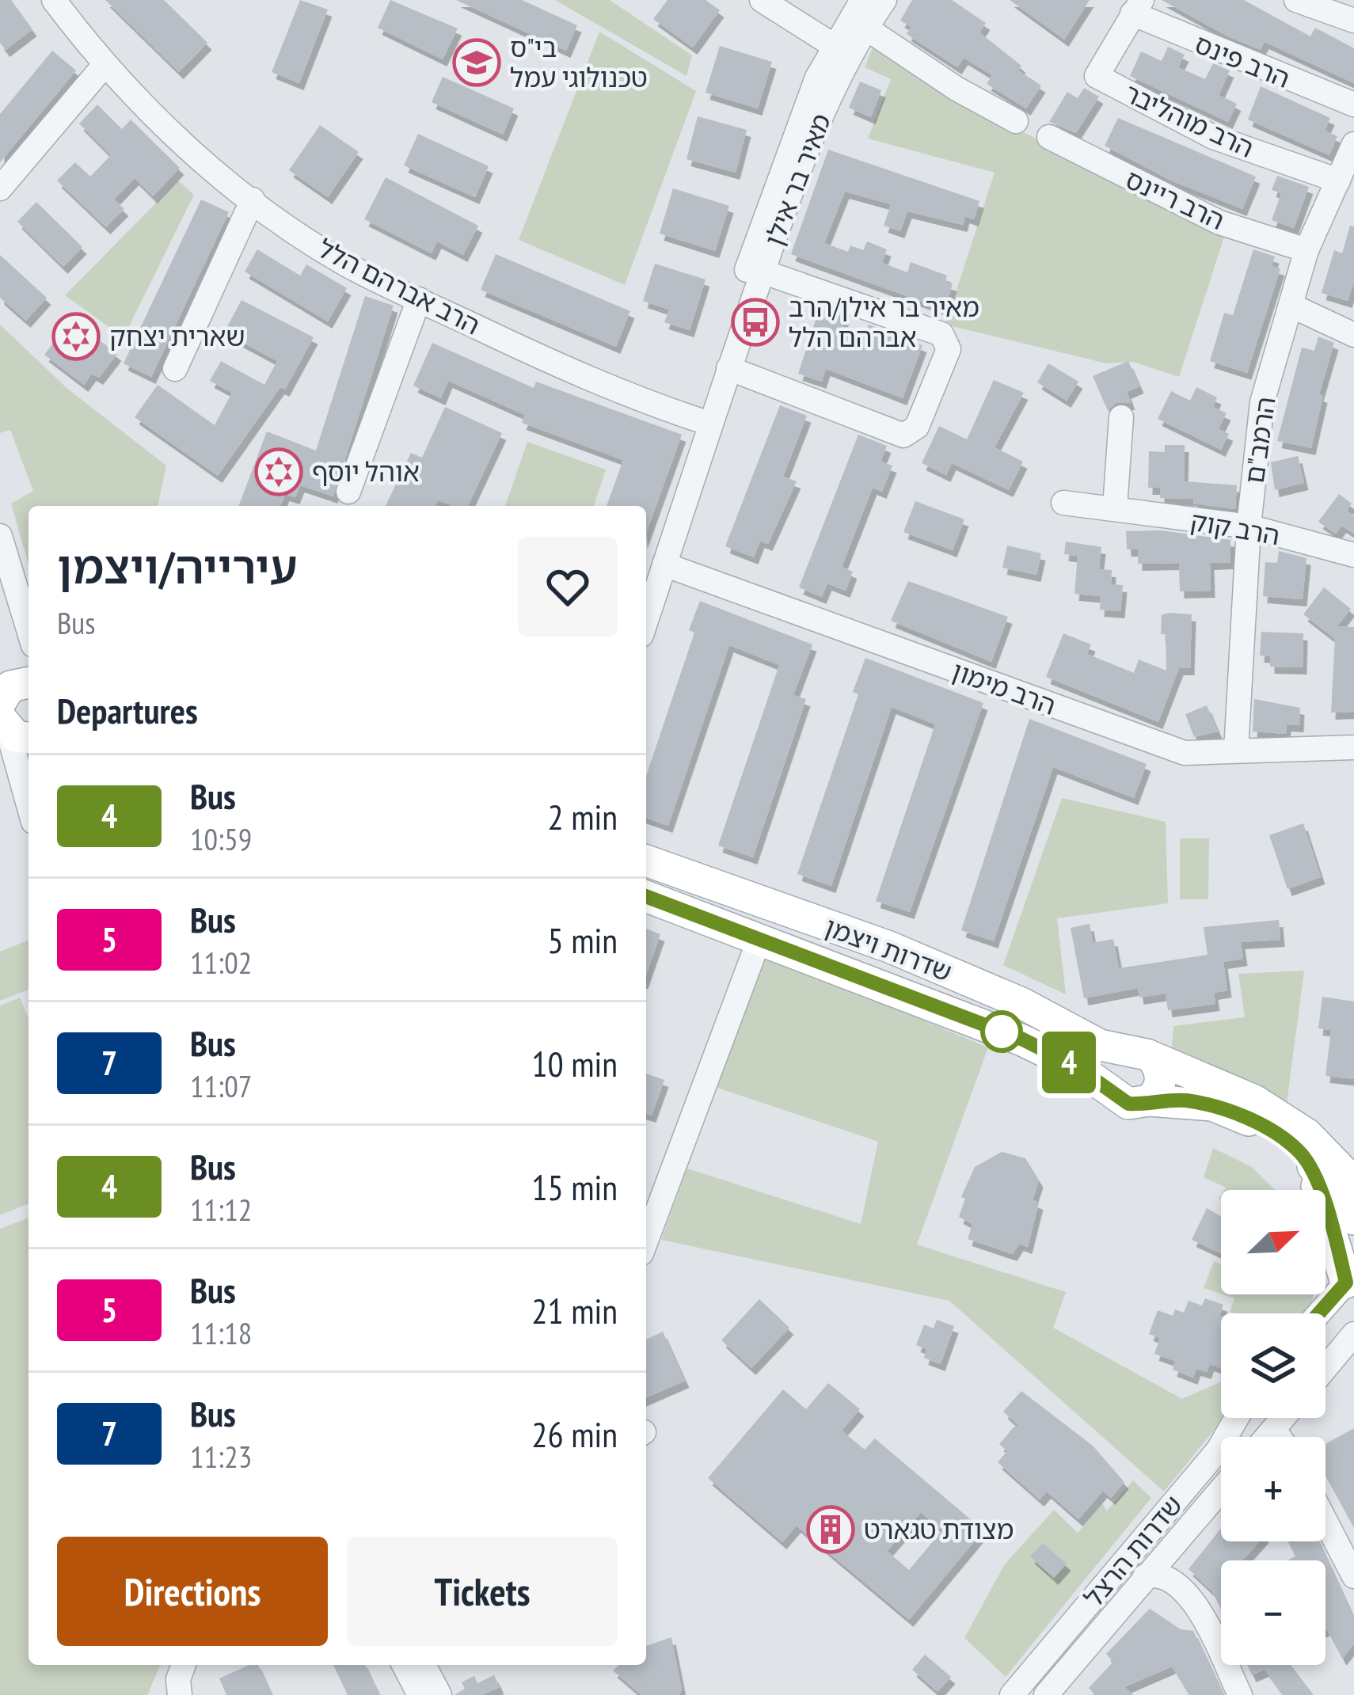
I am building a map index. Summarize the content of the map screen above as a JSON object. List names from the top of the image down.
{
  "streets": {
    "main road": ["שדרות ויצמן"],
    "street": [
      "הרב פינס",
      "הרב מוהליבר",
      "מאיר בר אילן",
      "הרב ריינס",
      "הרב אברהם הלל",
      "הרמב\"ם",
      "הרב קוק",
      "הרב מימון",
      "שדרות הרצל"
    ]
  },
  "crossings": [
    ["הרב פינס", "הרב מוהליבר"],
    ["הרב מוהליבר", "הרמב\"ם"],
    ["מאיר בר אילן", "הרב אברהם הלל"],
    ["מאיר בר אילן", "הרב מימון"],
    ["הרב ריינס", "הרמב\"ם"],
    ["הרמב\"ם", "הרב קוק"],
    ["הרמב\"ם", "הרב מימון"]
  ],
  "places": {
    "school or university": ["בי\"ס טכנולוגי עמל"],
    "bus stop": ["מאיר בר אילן/הרב אברהם הלל"],
    "synagogue": ["שארית יצחק", "אוהל יוסף"],
    "building": ["מצודת טגארט"]
  },
  "lines": ["bus line 4"],
  "north": "top right",
  "page": {
    "on_map": "4",
    "heading": [
      ["עירייה/ויצמן", "Bus"],
      "Departures"
    ],
    "list": [
      {
        "mark": "4",
        "name": "Bus",
        "note": "10:59",
        "value": "2 min"
      },
      {
        "mark": "5",
        "name": "Bus",
        "note": "11:02",
        "value": "5 min"
      },
      {
        "mark": "7",
        "name": "Bus",
        "note": "11:07",
        "value": "10 min"
      },
      {
        "mark": "4",
        "name": "Bus",
        "note": "11:12",
        "value": "15 min"
      },
      {
        "mark": "5",
        "name": "Bus",
        "note": "11:18",
        "value": "21 min"
      },
      {
        "mark": "7",
        "name": "Bus",
        "note": "11:23",
        "value": "26 min"
      }
    ],
    "map_buttons": ["+", "−"],
    "buttons": ["Directions", "Tickets"]
  }
}
